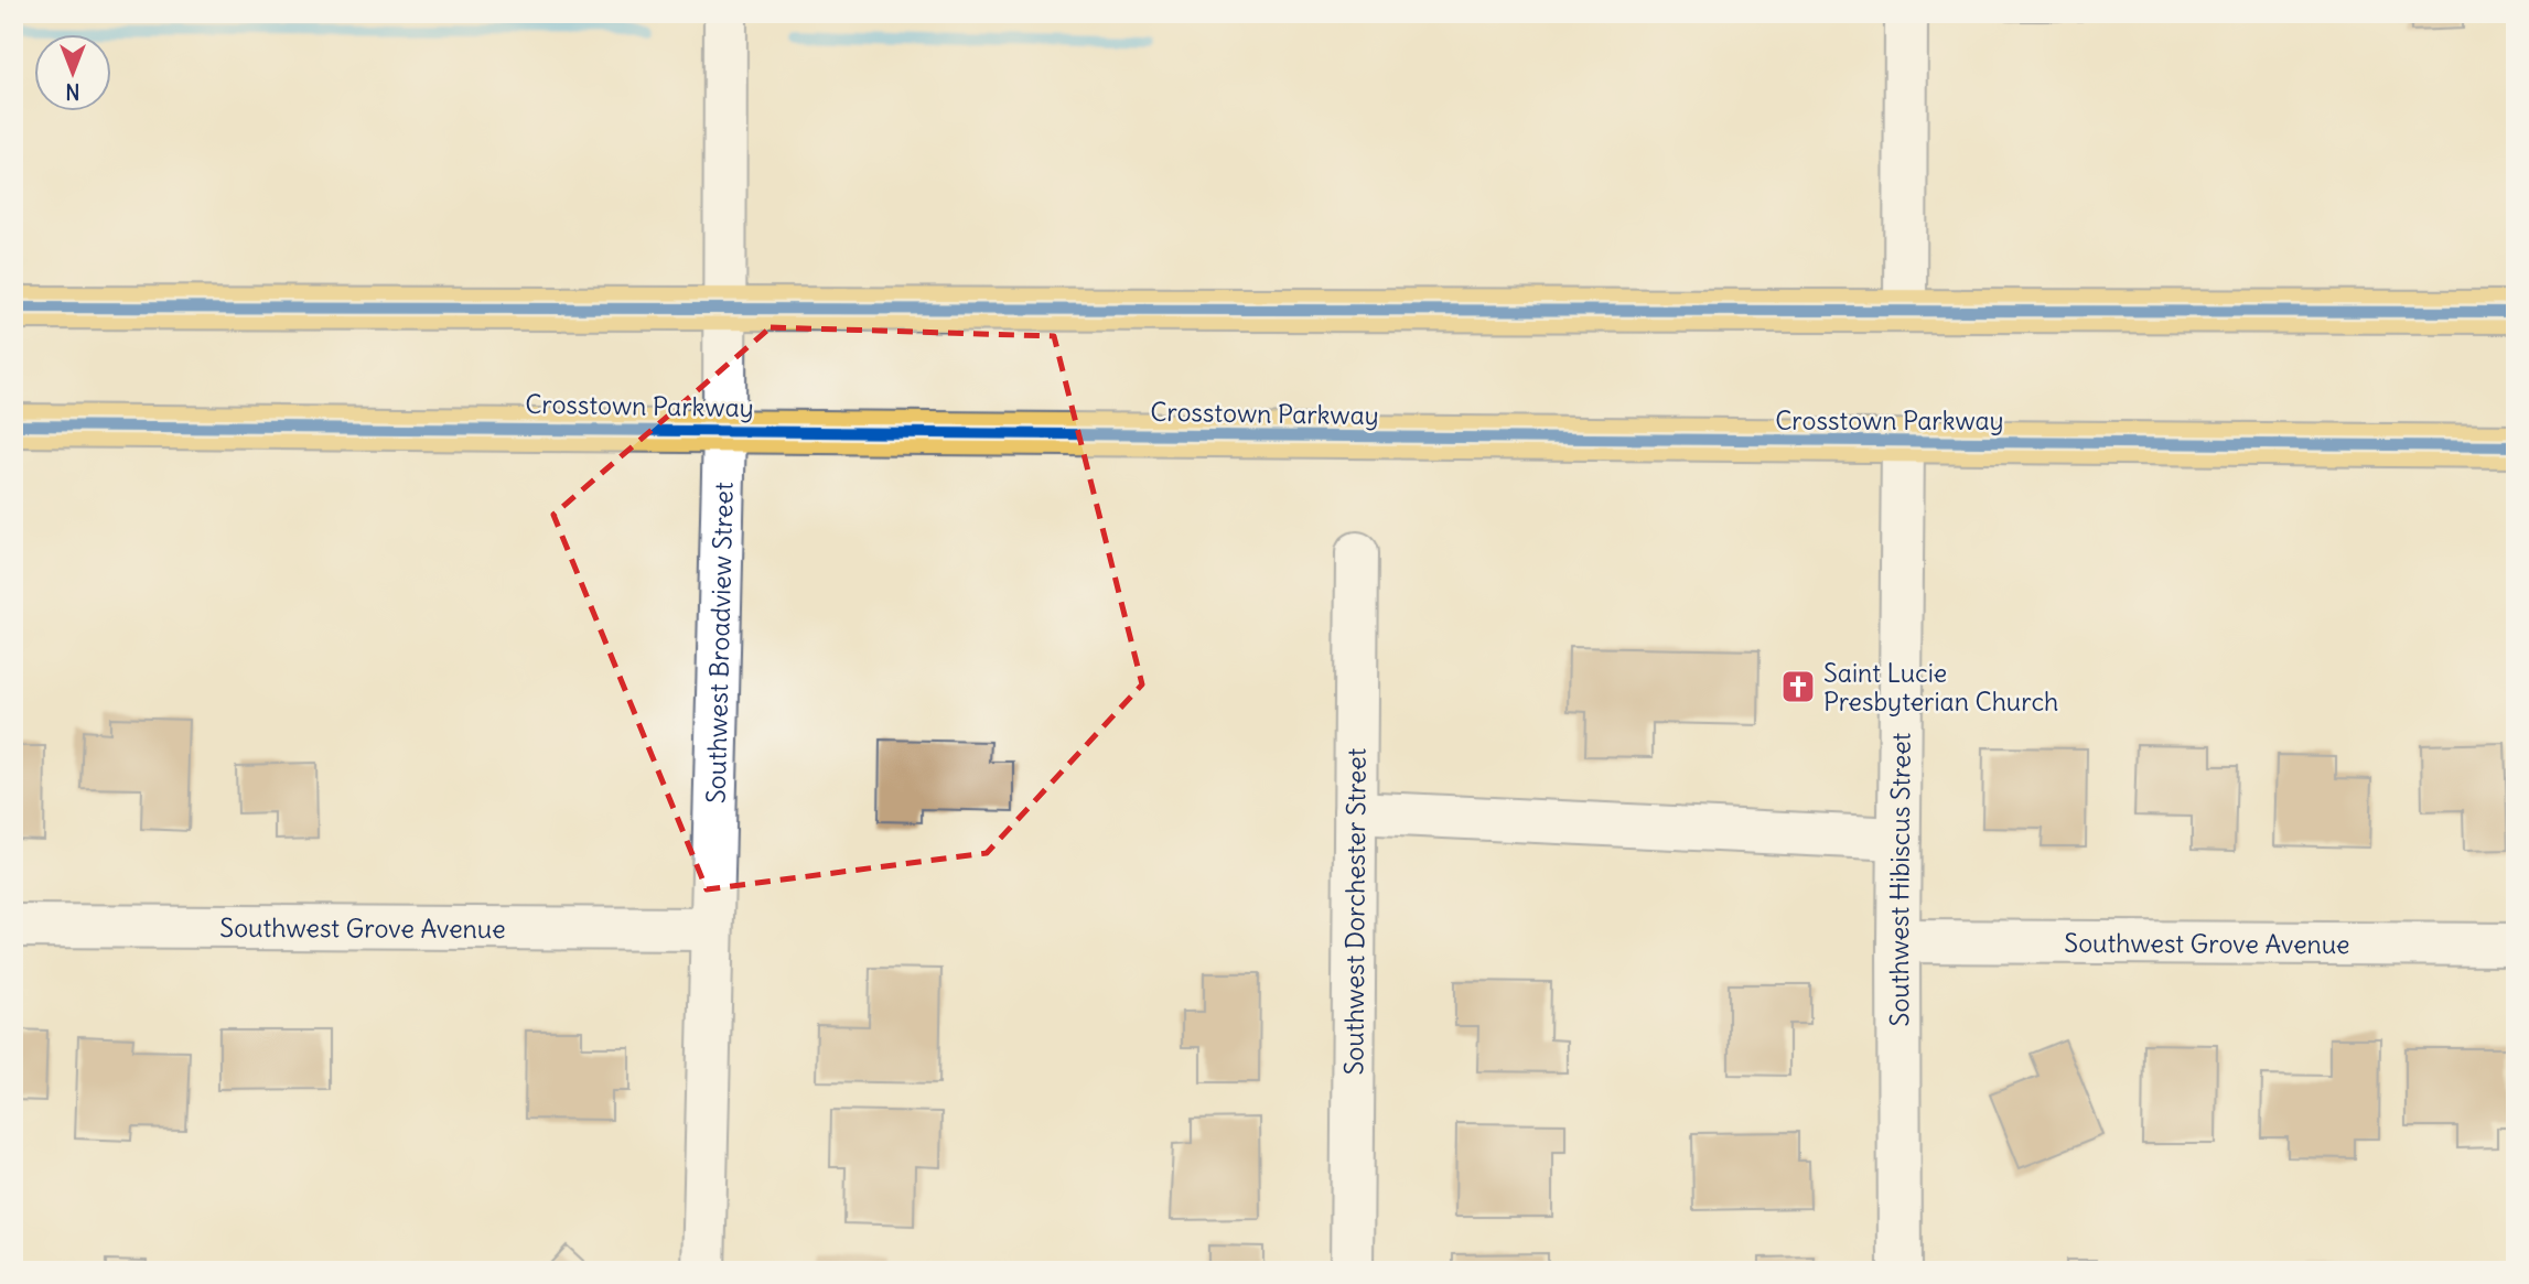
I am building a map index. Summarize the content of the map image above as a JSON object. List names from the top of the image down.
{
  "streets": {
    "main road": ["Crosstown Parkway"],
    "street": [
      "Southwest Broadview Street",
      "Southwest Hibiscus Street",
      "Southwest Dorchester Street",
      "Southwest Grove Avenue"
    ]
  },
  "crossings": [
    ["Crosstown Parkway", "Southwest Broadview Street"],
    ["Crosstown Parkway", "Southwest Hibiscus Street"],
    ["Southwest Broadview Street", "Southwest Grove Avenue"],
    ["Southwest Hibiscus Street", "Southwest Grove Avenue"]
  ],
  "places": {
    "church": ["Saint Lucie Presbyterian Church"]
  },
  "north": "bottom"
}
